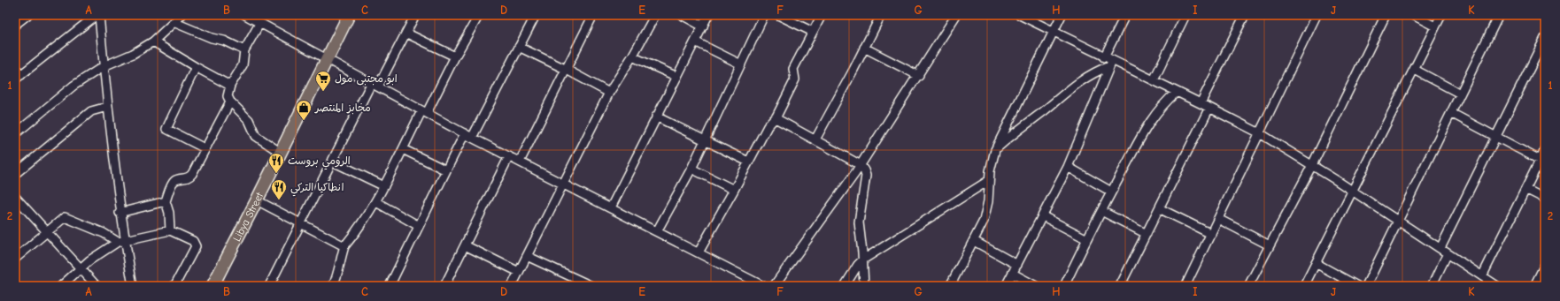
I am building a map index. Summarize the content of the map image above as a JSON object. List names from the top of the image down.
{
  "streets": {
    "highway": ["Libya Street"]
  },
  "places": {
    "supermarket": ["ابو مجتبى مول"],
    "shop": ["مخابز المنتصر"],
    "restaurant": ["الرومي بروست", "انطاكيا التركي"]
  },
  "grid": {
    "columns": [
      "A",
      "B",
      "C",
      "D",
      "E",
      "F",
      "G",
      "H",
      "I",
      "J",
      "K"
    ],
    "rows": ["1", "2"]
  }
}
